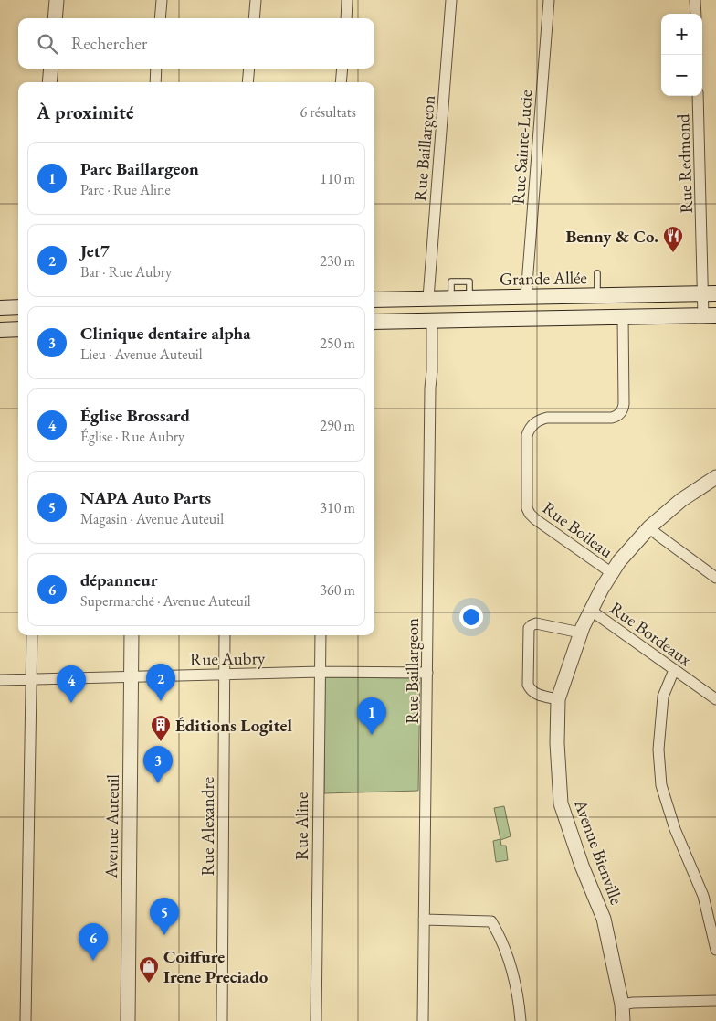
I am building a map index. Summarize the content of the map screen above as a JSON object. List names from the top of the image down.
{
  "streets": {
    "main road": ["Grande Allée"],
    "street": [
      "Rue Sainte-Lucie",
      "Rue Baillargeon",
      "Rue Redmond",
      "Rue Boileau",
      "Rue Bordeaux",
      "Rue Aubry",
      "Avenue Auteuil",
      "Rue Alexandre",
      "Rue Aline",
      "Avenue Bienville"
    ]
  },
  "crossings": [
    ["Rue Sainte-Lucie", "Grande Allée"],
    ["Rue Baillargeon", "Grande Allée"],
    ["Rue Baillargeon", "Rue Aubry"],
    ["Rue Redmond", "Grande Allée"],
    ["Rue Boileau", "Avenue Bienville"],
    ["Rue Bordeaux", "Avenue Bienville"],
    ["Rue Aubry", "Avenue Auteuil"],
    ["Rue Aubry", "Rue Alexandre"],
    ["Rue Aubry", "Rue Aline"]
  ],
  "places": {
    "restaurant": ["Benny & Co."],
    "building": ["Éditions Logitel"],
    "shop": ["Coiffure Irene Preciado"]
  },
  "page": {
    "map_buttons": ["+", "−"],
    "search": "Rechercher",
    "heading": ["À proximité", "6 résultats"],
    "list": [
      {
        "mark": "1",
        "name": "Parc Baillargeon",
        "note": "Parc · Rue Aline",
        "value": "110 m"
      },
      {
        "mark": "2",
        "name": "Jet7",
        "note": "Bar · Rue Aubry",
        "value": "230 m"
      },
      {
        "mark": "3",
        "name": "Clinique dentaire alpha",
        "note": "Lieu · Avenue Auteuil",
        "value": "250 m"
      },
      {
        "mark": "4",
        "name": "Église Brossard",
        "note": "Église · Rue Aubry",
        "value": "290 m"
      },
      {
        "mark": "5",
        "name": "NAPA Auto Parts",
        "note": "Magasin · Avenue Auteuil",
        "value": "310 m"
      },
      {
        "mark": "6",
        "name": "dépanneur",
        "note": "Supermarché · Avenue Auteuil",
        "value": "360 m"
      }
    ],
    "pins": [
      "2",
      "4",
      "1",
      "3",
      "5",
      "6"
    ]
  }
}
